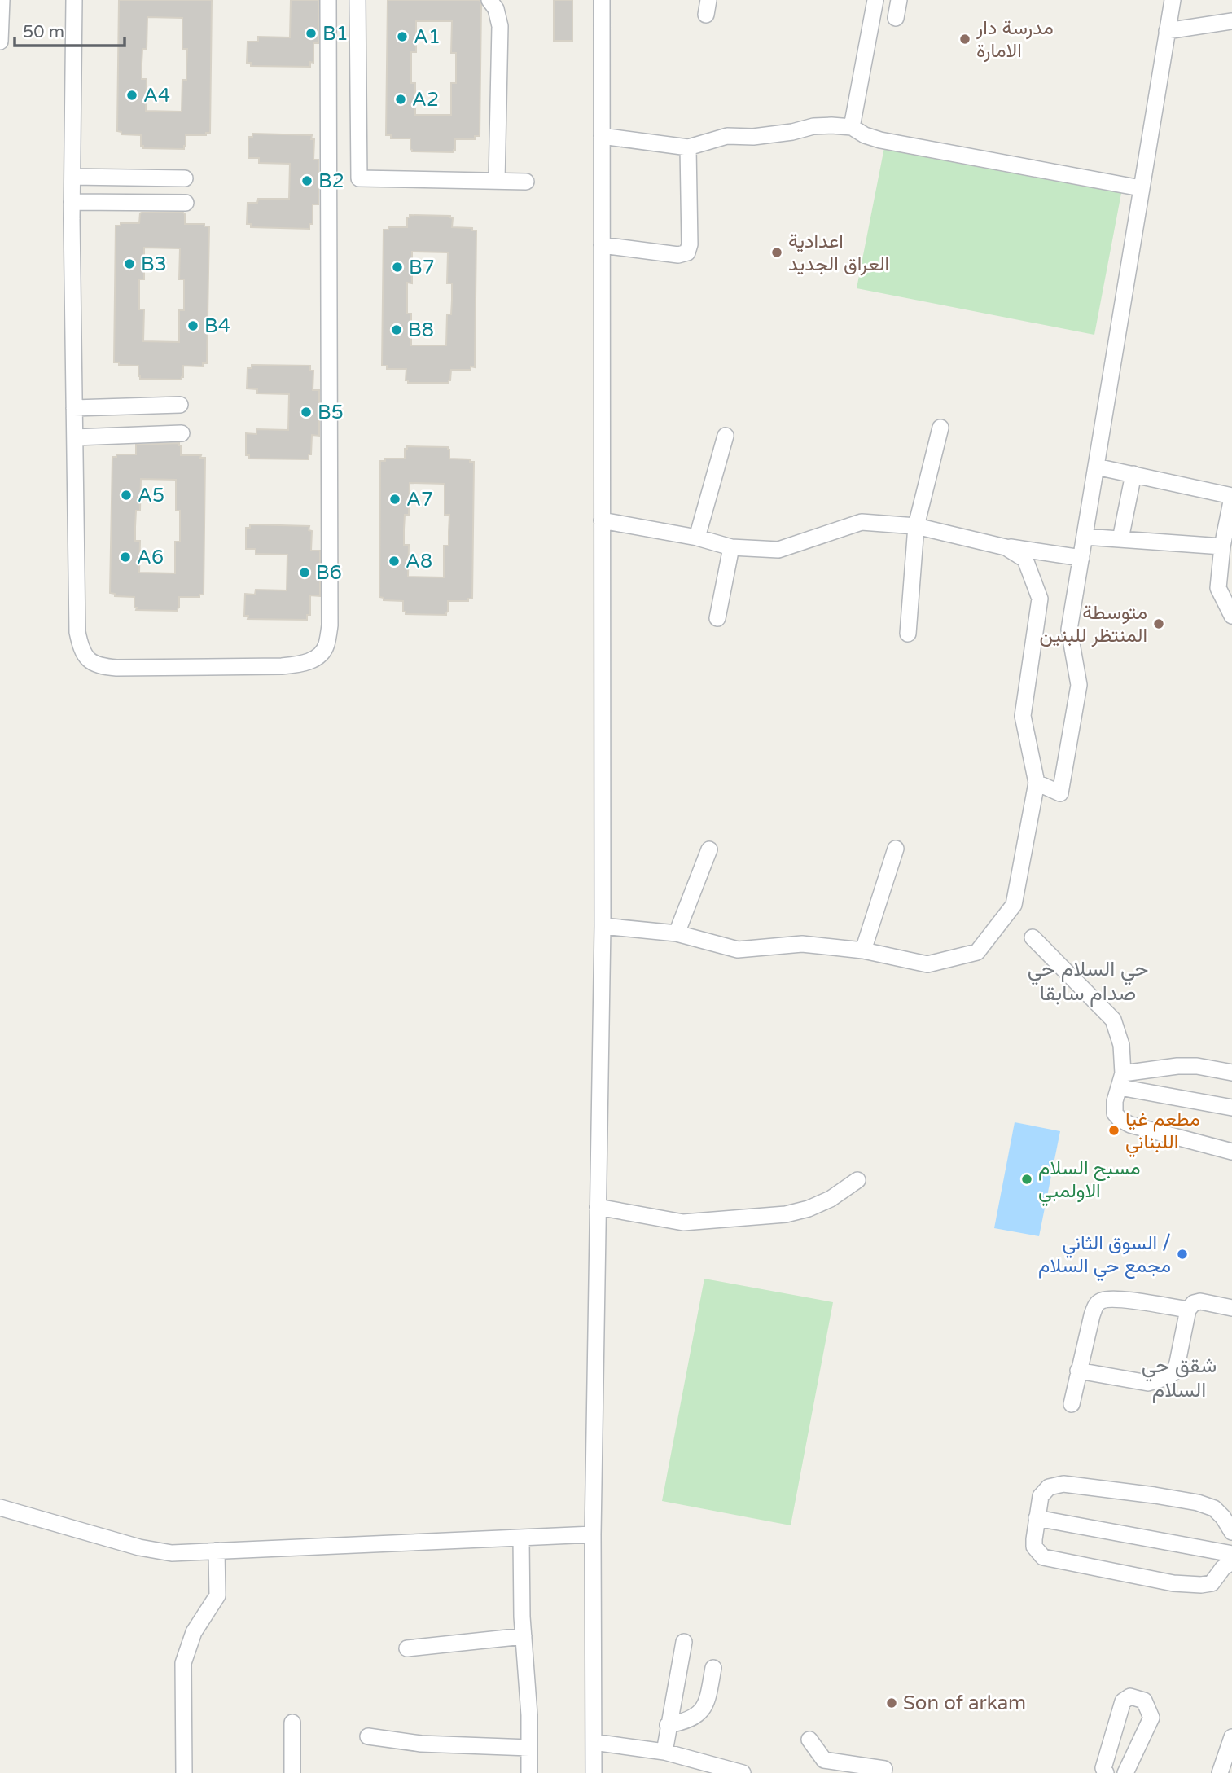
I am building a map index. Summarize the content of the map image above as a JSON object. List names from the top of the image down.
{
  "districts": ["حي السلام حي صدام سابقا", "شقق حي السلام"],
  "places": [
    "B1",
    "A1",
    "مدرسة دار الامارة",
    "A4",
    "A2",
    "B2",
    "اعدادية العراق الجديد",
    "B3",
    "B7",
    "B4",
    "B8",
    "B5",
    "A5",
    "A7",
    "A6",
    "A8",
    "B6",
    "متوسطة المنتظر للبنين",
    "مطعم غيا اللبناني",
    "مسبح السلام الاولمبي",
    "السوق الثاني / مجمع حي السلام",
    "Son of arkam"
  ],
  "scale_bar": "50 m"
}
